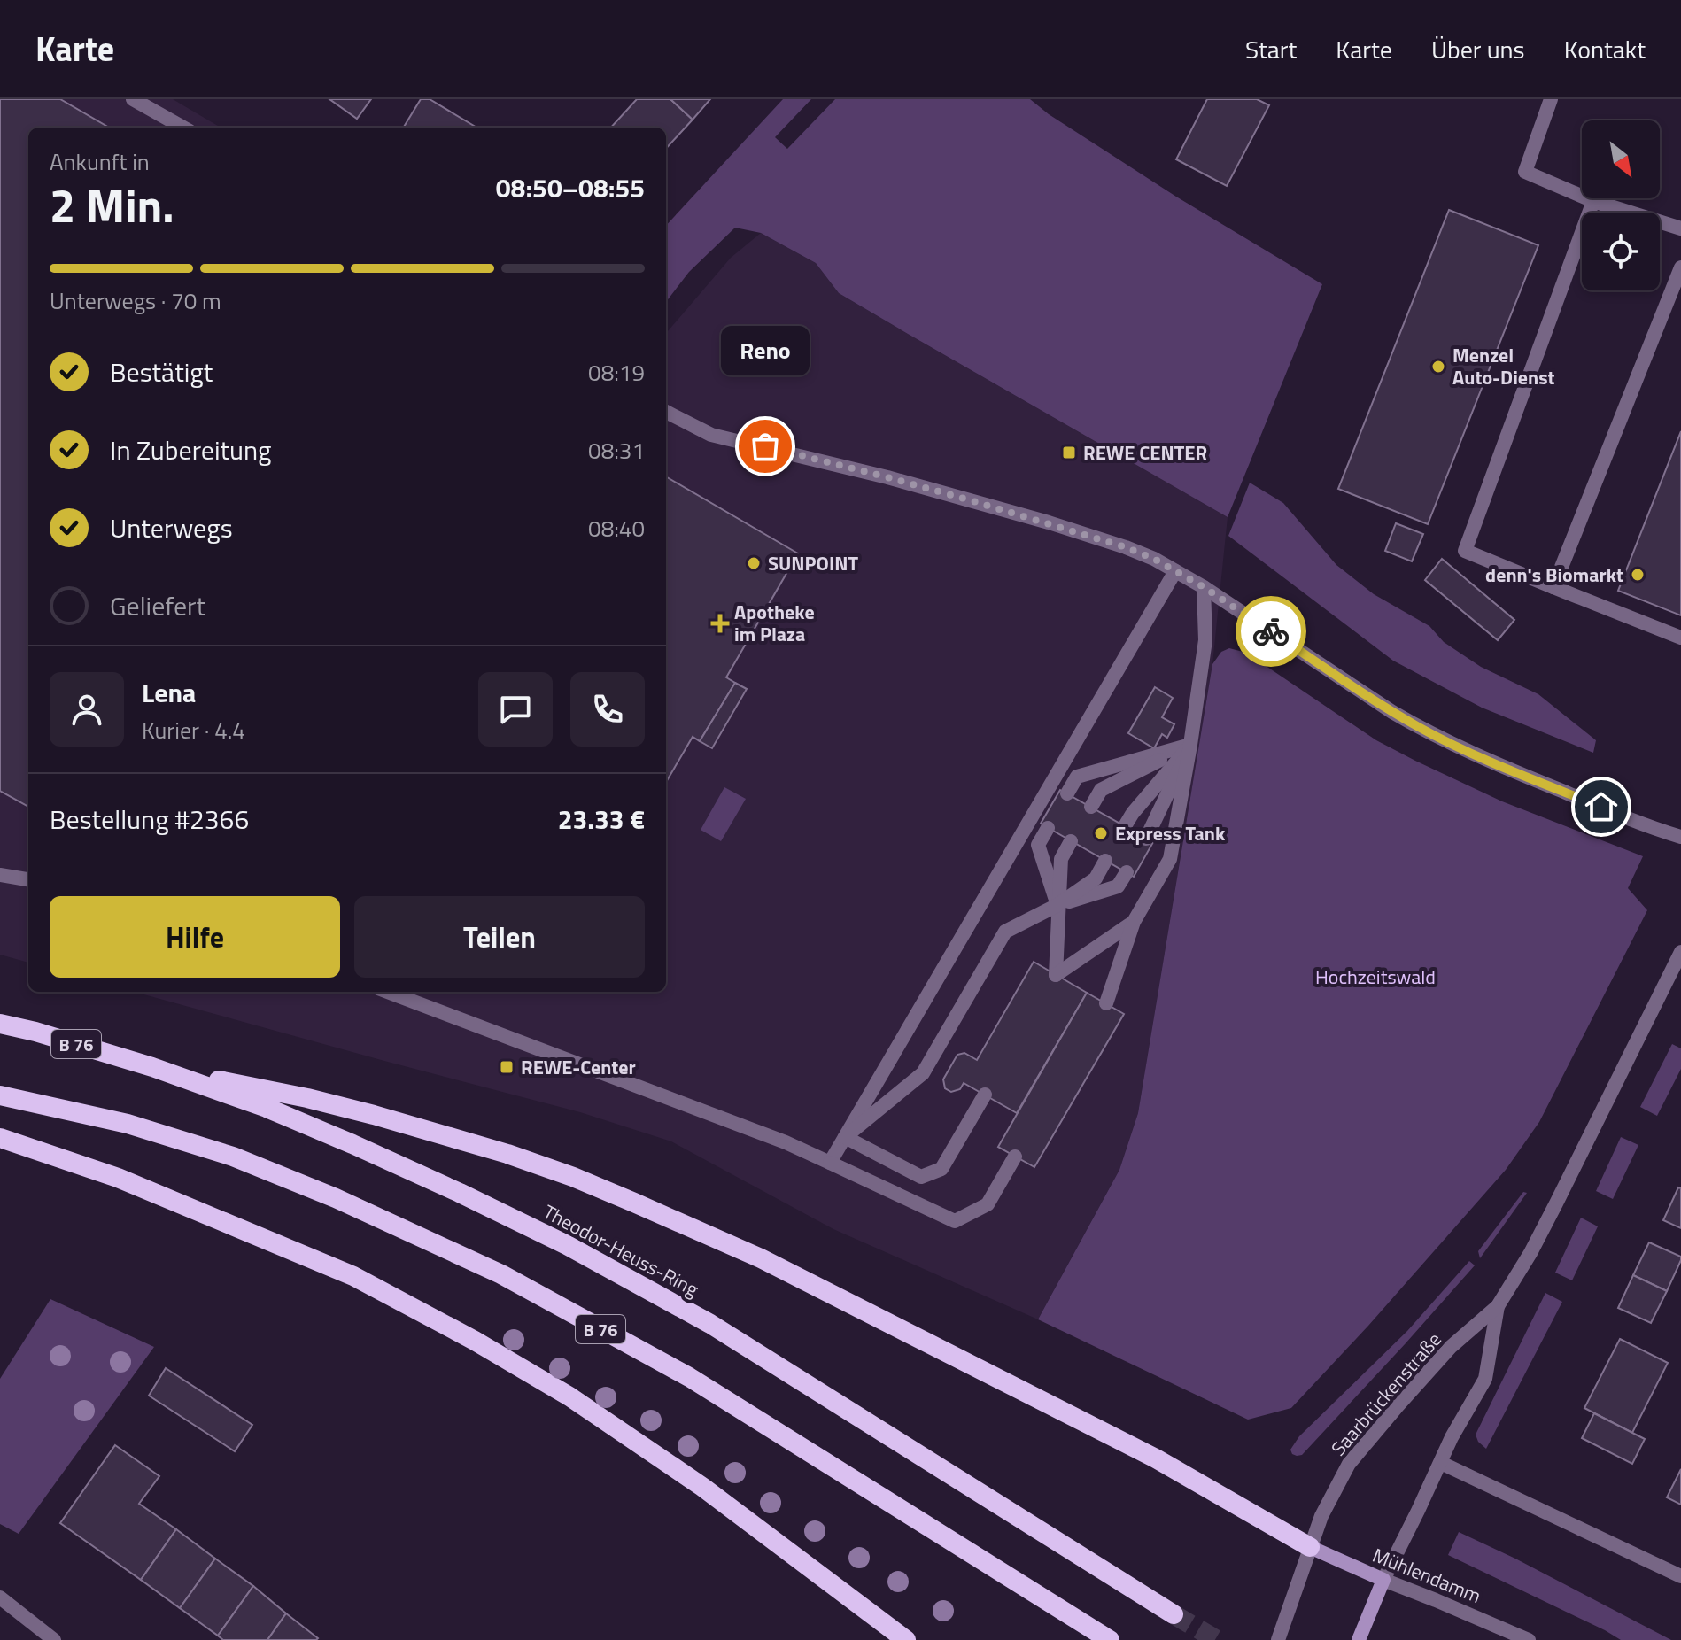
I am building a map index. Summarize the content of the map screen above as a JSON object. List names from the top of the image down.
{
  "streets": {
    "highway": ["B 76", "Theodor-Heuss-Ring"],
    "main road": ["Saarbrückenstraße", "Mühlendamm"]
  },
  "crossings": [
    ["B 76", "Theodor-Heuss-Ring"],
    ["B 76", "Saarbrückenstraße"],
    ["B 76", "Mühlendamm"],
    ["Saarbrückenstraße", "Mühlendamm"]
  ],
  "parks": ["Hochzeitswald"],
  "places": {
    "other": [
      "Menzel Auto-Dienst",
      "Reno",
      "SUNPOINT",
      "denn's Biomarkt",
      "Express Tank"
    ],
    "transit": ["REWE CENTER", "REWE-Center"],
    "health": ["Apotheke im Plaza"]
  },
  "north": "bottom right",
  "page": {
    "header": "Karte",
    "nav": [
      "Start",
      "Karte",
      "Über uns",
      "Kontakt"
    ],
    "heading": ["2 Min.", "Ankunft in", "08:50–08:55"],
    "panel": [
      "Lena",
      "Kurier · 4.4",
      "Bestellung #2366",
      "23.33 €"
    ],
    "bar": "Unterwegs · 70 m",
    "bubble": "Reno",
    "list": [
      ["Bestätigt", "08:19"],
      ["In Zubereitung", "08:31"],
      ["Unterwegs", "08:40"],
      "Geliefert"
    ],
    "buttons": ["Hilfe", "Teilen"]
  }
}
